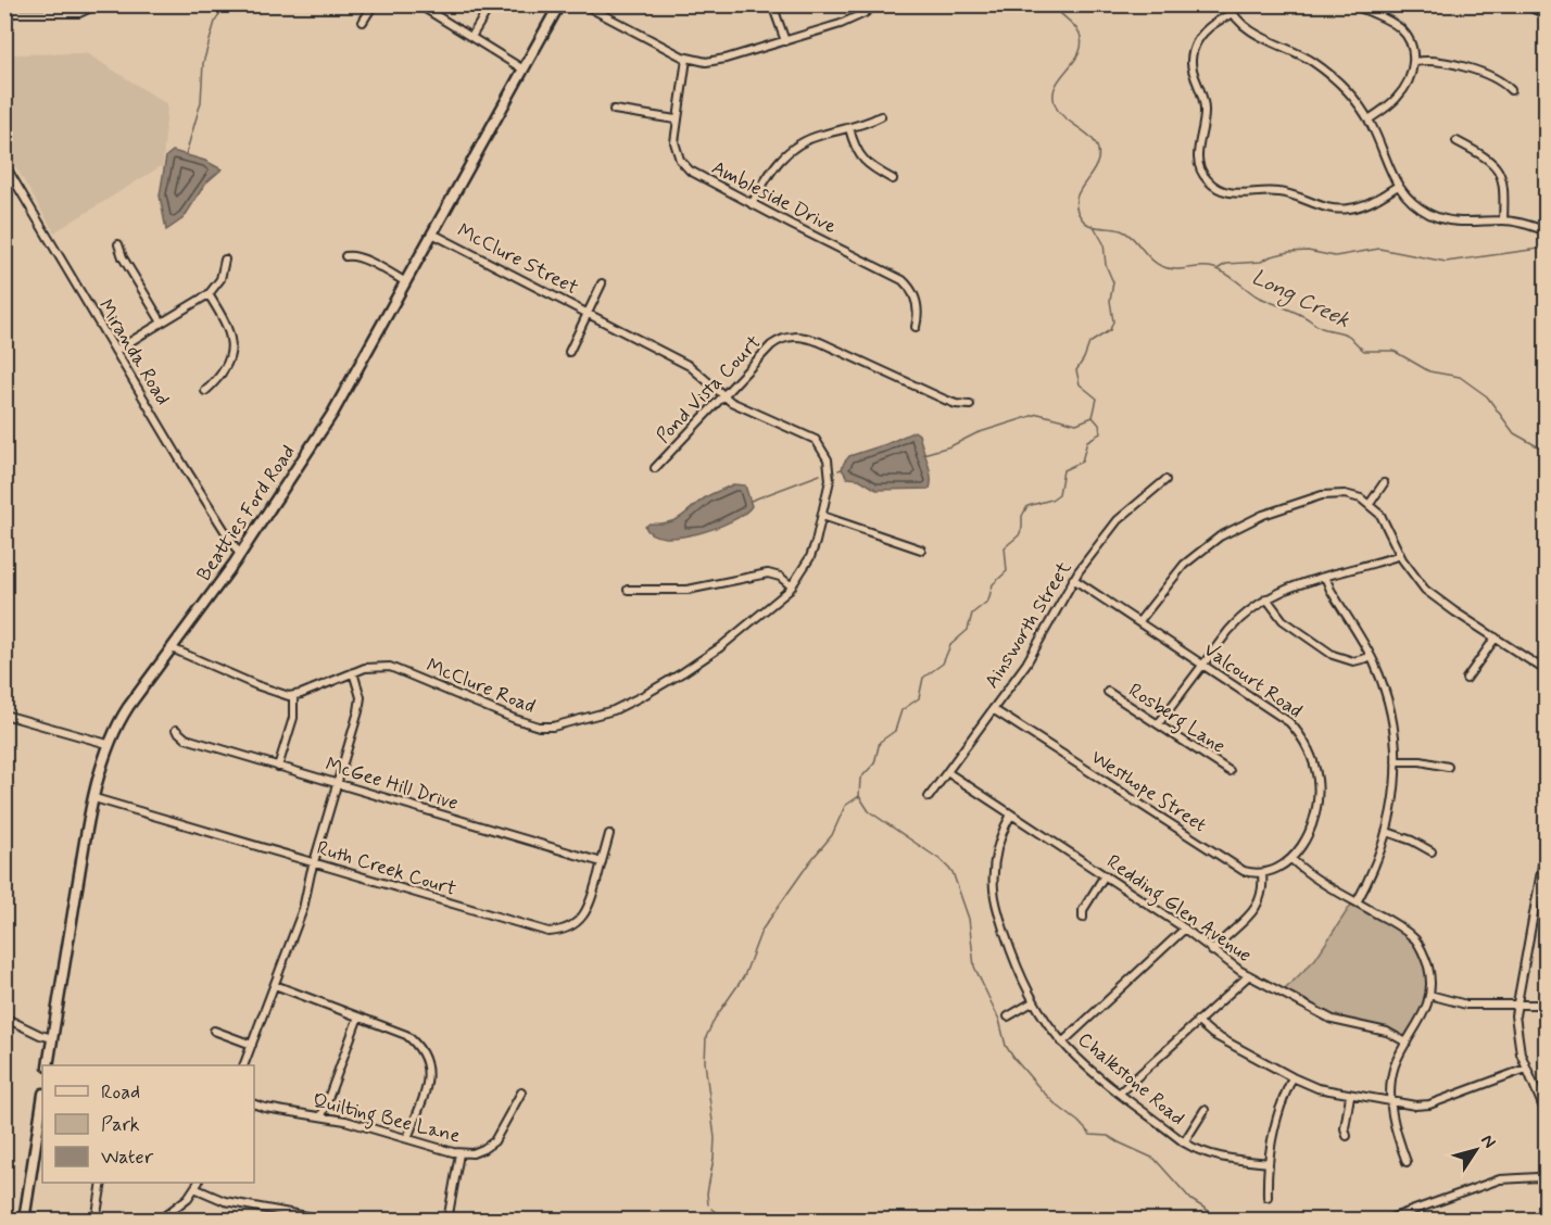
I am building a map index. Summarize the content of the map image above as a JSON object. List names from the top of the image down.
{
  "streets": {
    "main road": ["Beatties Ford Road"],
    "street": [
      "Ambleside Drive",
      "McClure Street",
      "Miranda Road",
      "Pond Vista Court",
      "Ainsworth Street",
      "Valcourt Road",
      "McClure Road",
      "Rosberg Lane",
      "McGee Hill Drive",
      "Westhope Street",
      "Ruth Creek Court",
      "Redding Glen Avenue",
      "Chalkstone Road",
      "Quilting Bee Lane"
    ]
  },
  "crossings": [
    ["McClure Street", "Beatties Ford Road"],
    ["McClure Street", "McClure Road"],
    ["Miranda Road", "Beatties Ford Road"],
    ["Pond Vista Court", "McClure Road"],
    ["Beatties Ford Road", "Ruth Creek Court"],
    ["Ainsworth Street", "Valcourt Road"],
    ["Ainsworth Street", "Westhope Street"],
    ["Ainsworth Street", "Redding Glen Avenue"],
    ["McGee Hill Drive", "Ruth Creek Court"],
    ["Redding Glen Avenue", "Chalkstone Road"]
  ],
  "water": ["Long Creek"],
  "legend": ["Road", "Park", "Water"],
  "north": "top right"
}
